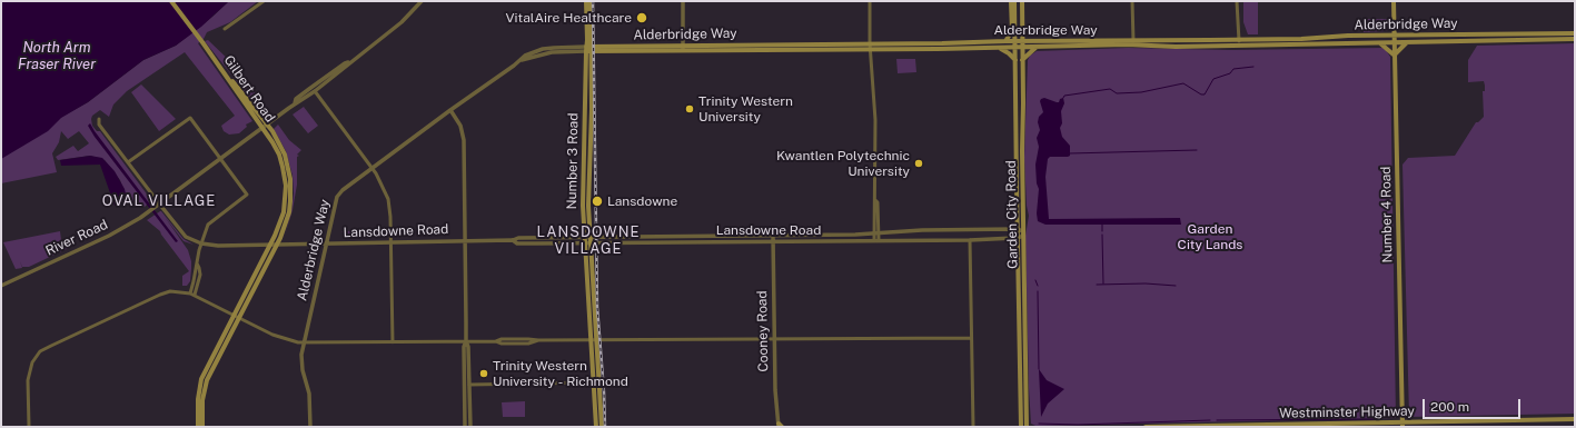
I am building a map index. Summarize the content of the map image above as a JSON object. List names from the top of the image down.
{
  "streets": {
    "main road": [
      "Alderbridge Way",
      "Gilbert Road",
      "Number 3 Road",
      "Garden City Road",
      "Number 4 Road",
      "Westminster Highway"
    ],
    "street": ["Lansdowne Road", "River Road", "Cooney Road"]
  },
  "crossings": [
    ["Alderbridge Way", "Number 3 Road"],
    ["Alderbridge Way", "Garden City Road"],
    ["Alderbridge Way", "Number 4 Road"],
    ["Alderbridge Way", "Lansdowne Road"],
    ["Gilbert Road", "Lansdowne Road"],
    ["Gilbert Road", "River Road"],
    ["Number 3 Road", "Lansdowne Road"],
    ["Garden City Road", "Lansdowne Road"],
    ["Number 4 Road", "Westminster Highway"],
    ["Lansdowne Road", "Cooney Road"]
  ],
  "districts": ["OVAL VILLAGE", "LANSDOWNE VILLAGE"],
  "water": ["North Arm Fraser River"],
  "parks": ["Garden City Lands"],
  "places": [
    "VitalAire Healthcare",
    "Trinity Western University",
    "Kwantlen Polytechnic University",
    "Lansdowne",
    "Trinity Western University - Richmond"
  ],
  "scale_bar": "200 m"
}
